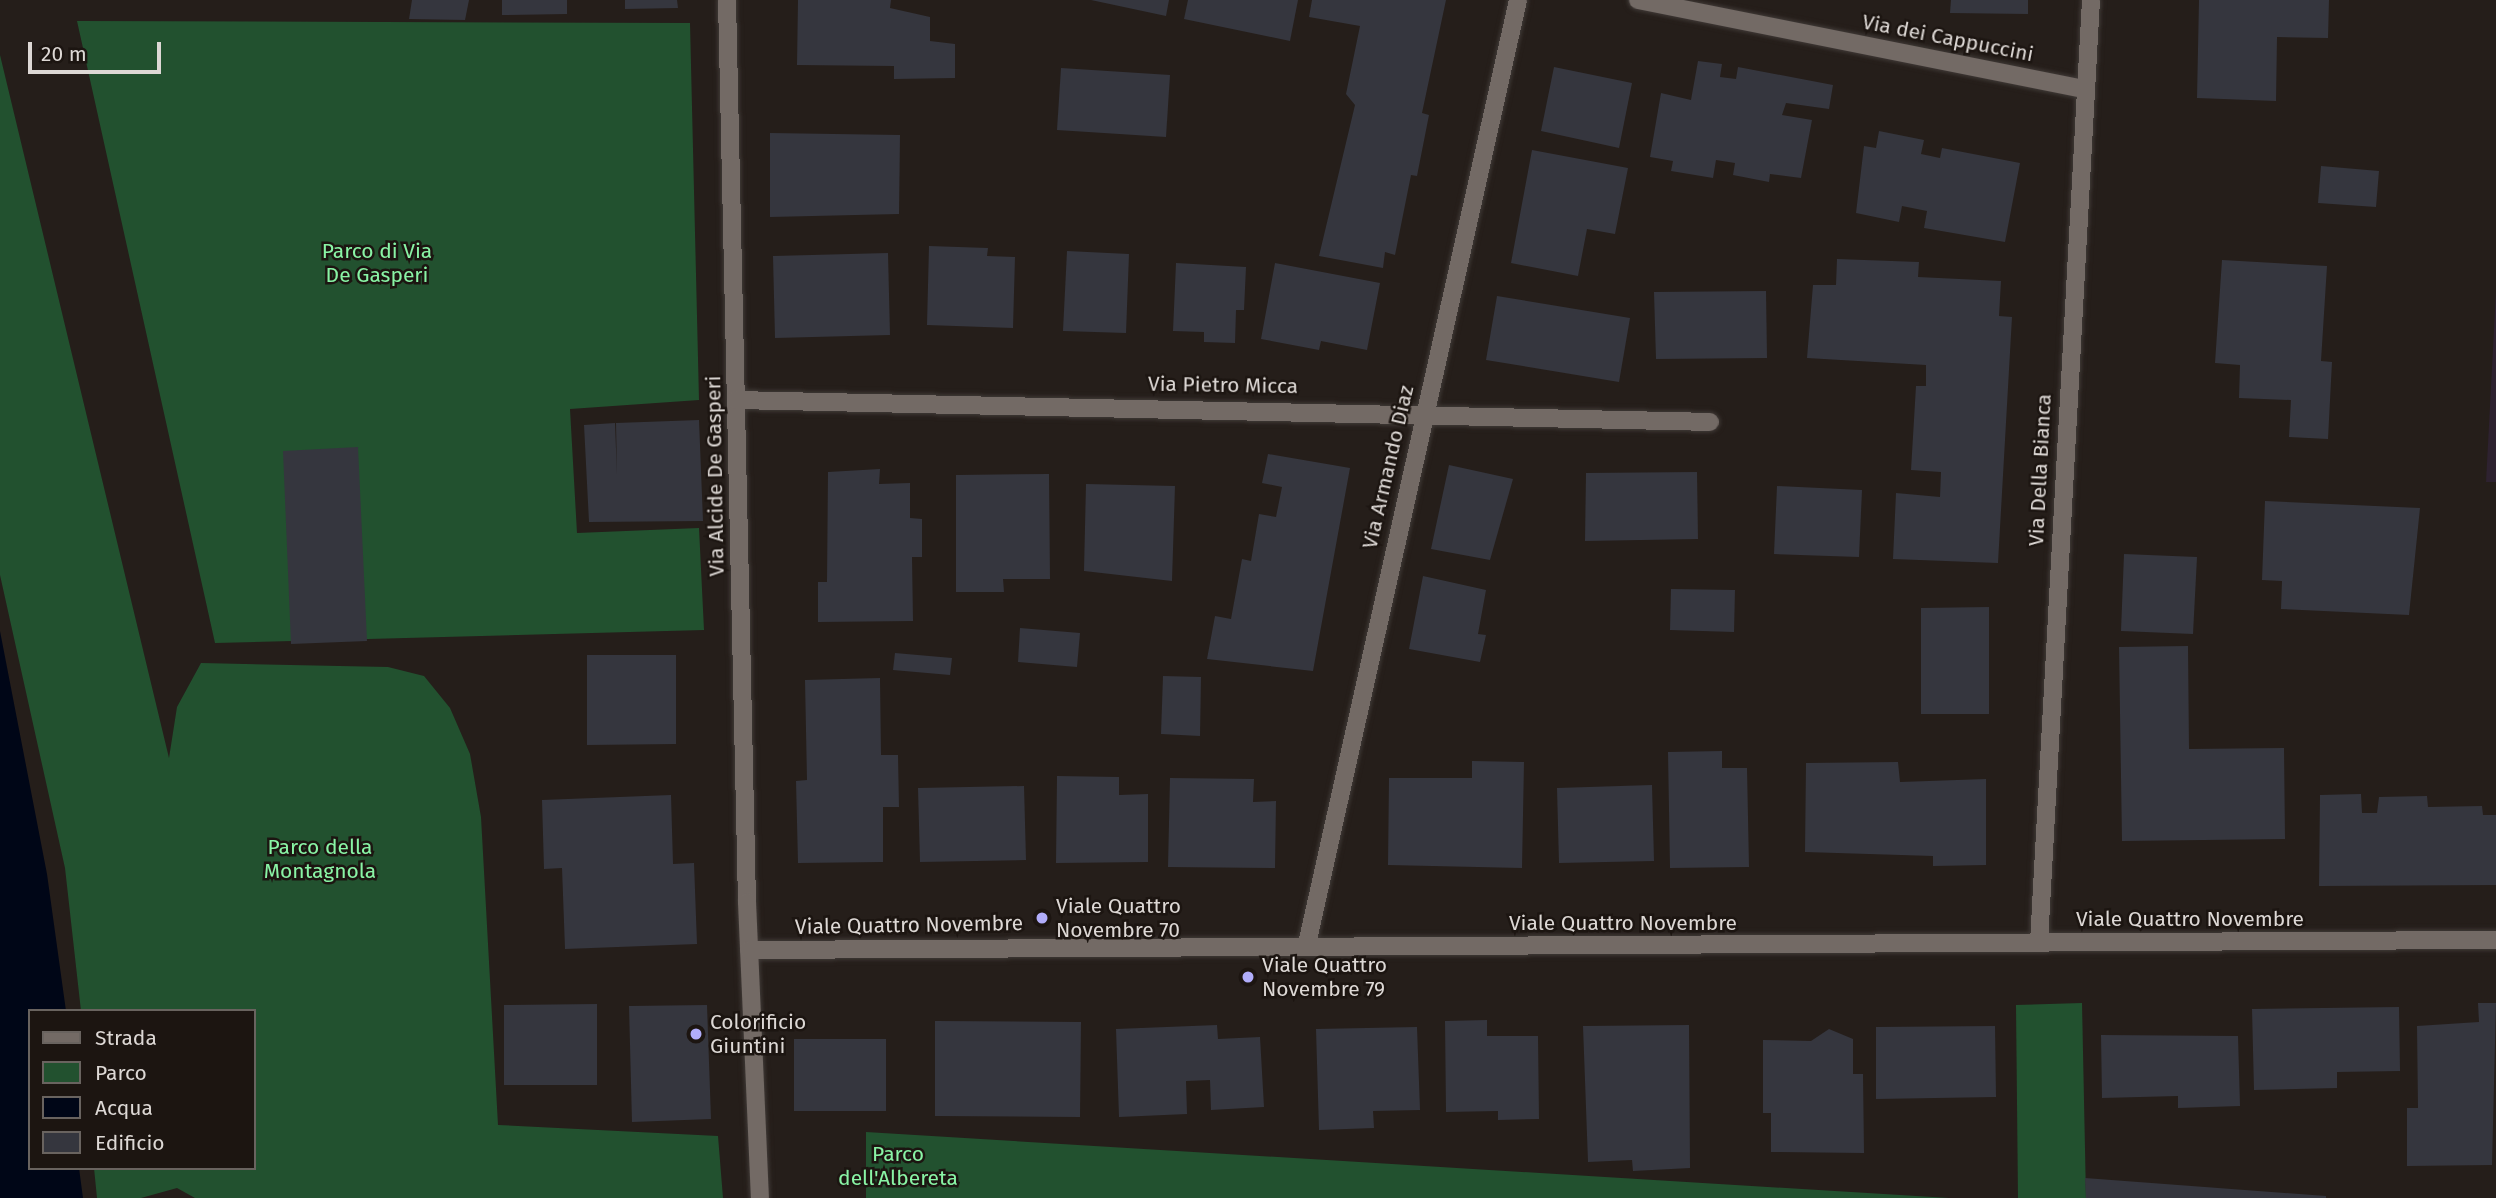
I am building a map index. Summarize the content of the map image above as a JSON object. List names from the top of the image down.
{
  "streets": {
    "street": [
      "Via dei Cappuccini",
      "Via Pietro Micca",
      "Via Armando Diaz",
      "Via Della Bianca",
      "Via Alcide De Gasperi",
      "Viale Quattro Novembre"
    ]
  },
  "crossings": [
    ["Via dei Cappuccini", "Via Della Bianca"],
    ["Via Pietro Micca", "Via Armando Diaz"],
    ["Via Pietro Micca", "Via Alcide De Gasperi"],
    ["Via Armando Diaz", "Viale Quattro Novembre"],
    ["Via Della Bianca", "Viale Quattro Novembre"],
    ["Via Alcide De Gasperi", "Viale Quattro Novembre"]
  ],
  "parks": ["Parco di Via De Gasperi", "Parco della Montagnola", "Parco dell'Albereta"],
  "places": ["Viale Quattro Novembre 70", "Viale Quattro Novembre 79", "Colorificio Giuntini"],
  "legend": [
    "Strada",
    "Parco",
    "Acqua",
    "Edificio"
  ],
  "scale_bar": "20 m"
}
